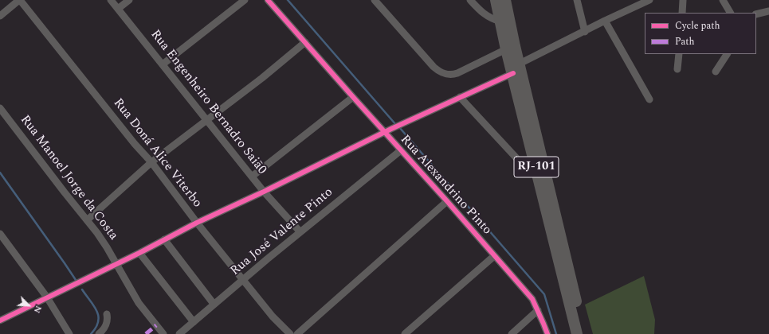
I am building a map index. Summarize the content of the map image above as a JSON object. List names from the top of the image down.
{
  "streets": {
    "main road": ["RJ-101"],
    "street": [
      "Rua Engenheiro Bernadro Saiā0",
      "Rua Doná Alice Viterbo",
      "Rua Manoel Jorge da Costa",
      "Rua Alexandrino Pinto",
      "Rua José Valente Pinto"
    ]
  },
  "crossings": [
    ["Rua Engenheiro Bernadro Saiā0", "Rua José Valente Pinto"],
    ["Rua Doná Alice Viterbo", "Rua José Valente Pinto"],
    ["Rua Alexandrino Pinto", "Rua José Valente Pinto"]
  ],
  "legend": ["Cycle path", "Path"],
  "north": "bottom right"
}
